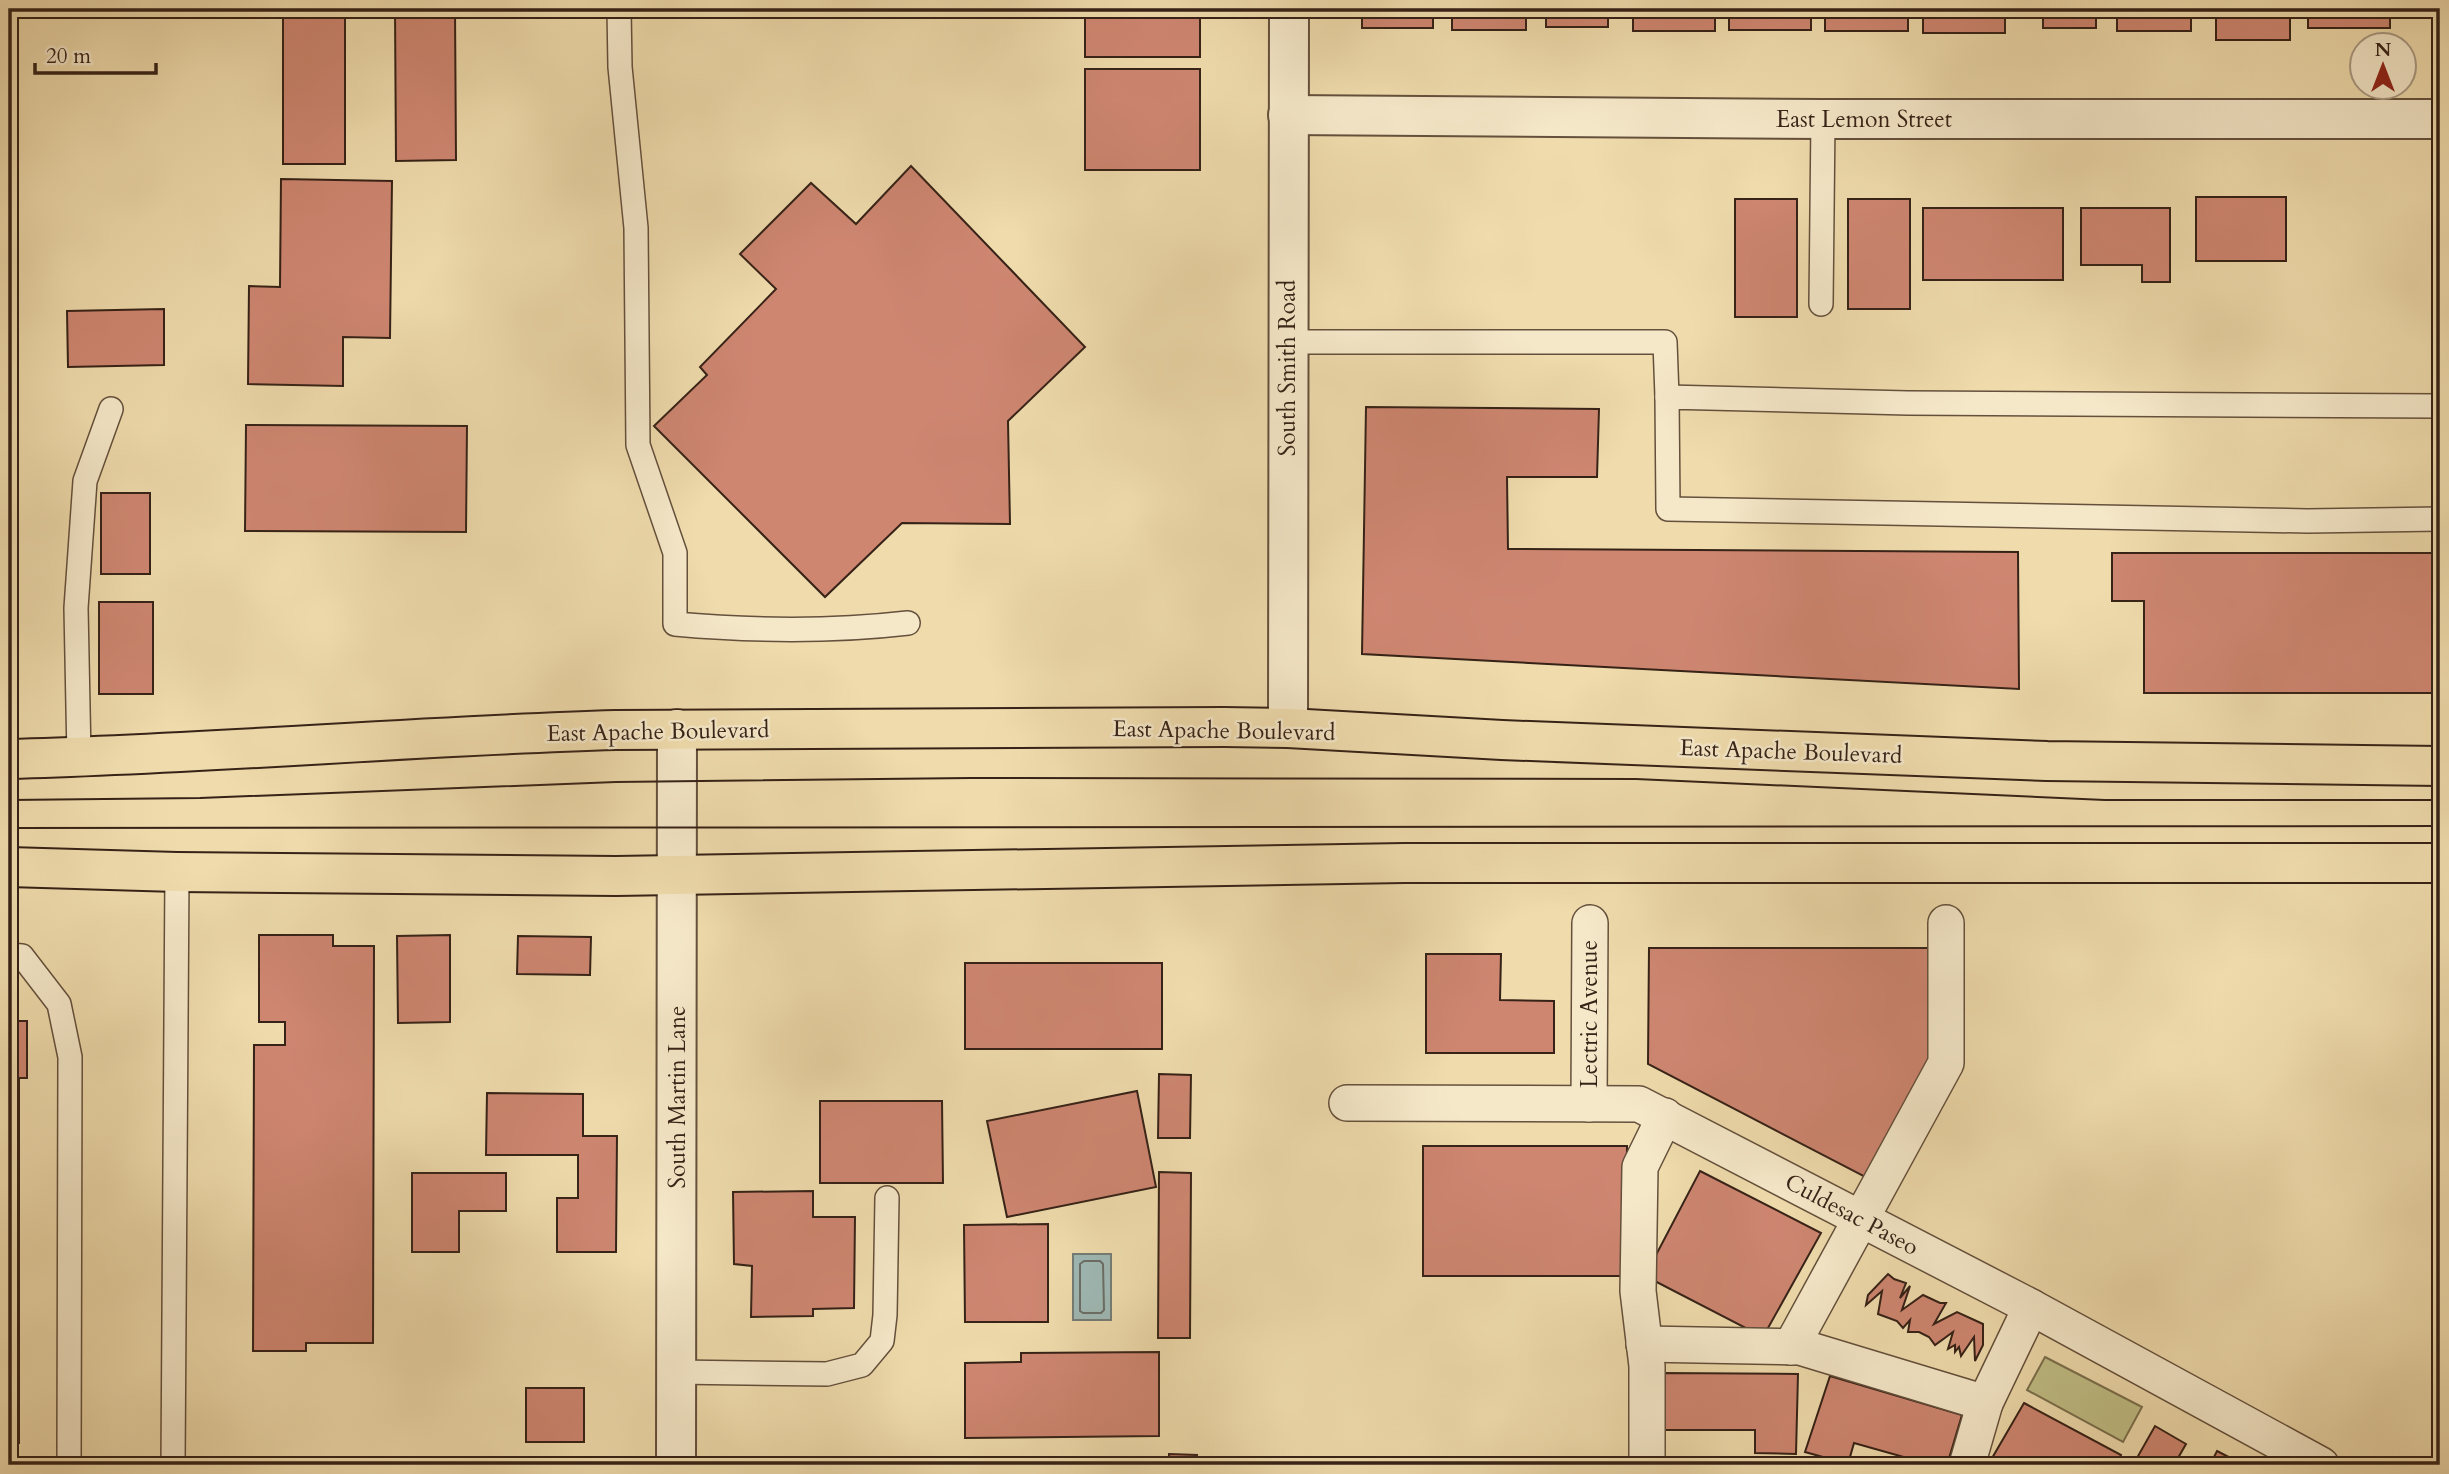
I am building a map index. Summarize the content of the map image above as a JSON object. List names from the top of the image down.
{
  "streets": {
    "main road": ["East Apache Boulevard"],
    "street": [
      "East Lemon Street",
      "South Smith Road",
      "Lectric Avenue",
      "South Martin Lane",
      "Culdesac Paseo"
    ]
  },
  "crossings": [
    ["East Lemon Street", "South Smith Road"],
    ["South Smith Road", "East Apache Boulevard"],
    ["East Apache Boulevard", "South Martin Lane"],
    ["Lectric Avenue", "Culdesac Paseo"]
  ],
  "scale_bar": "20 m",
  "north": "top"
}
